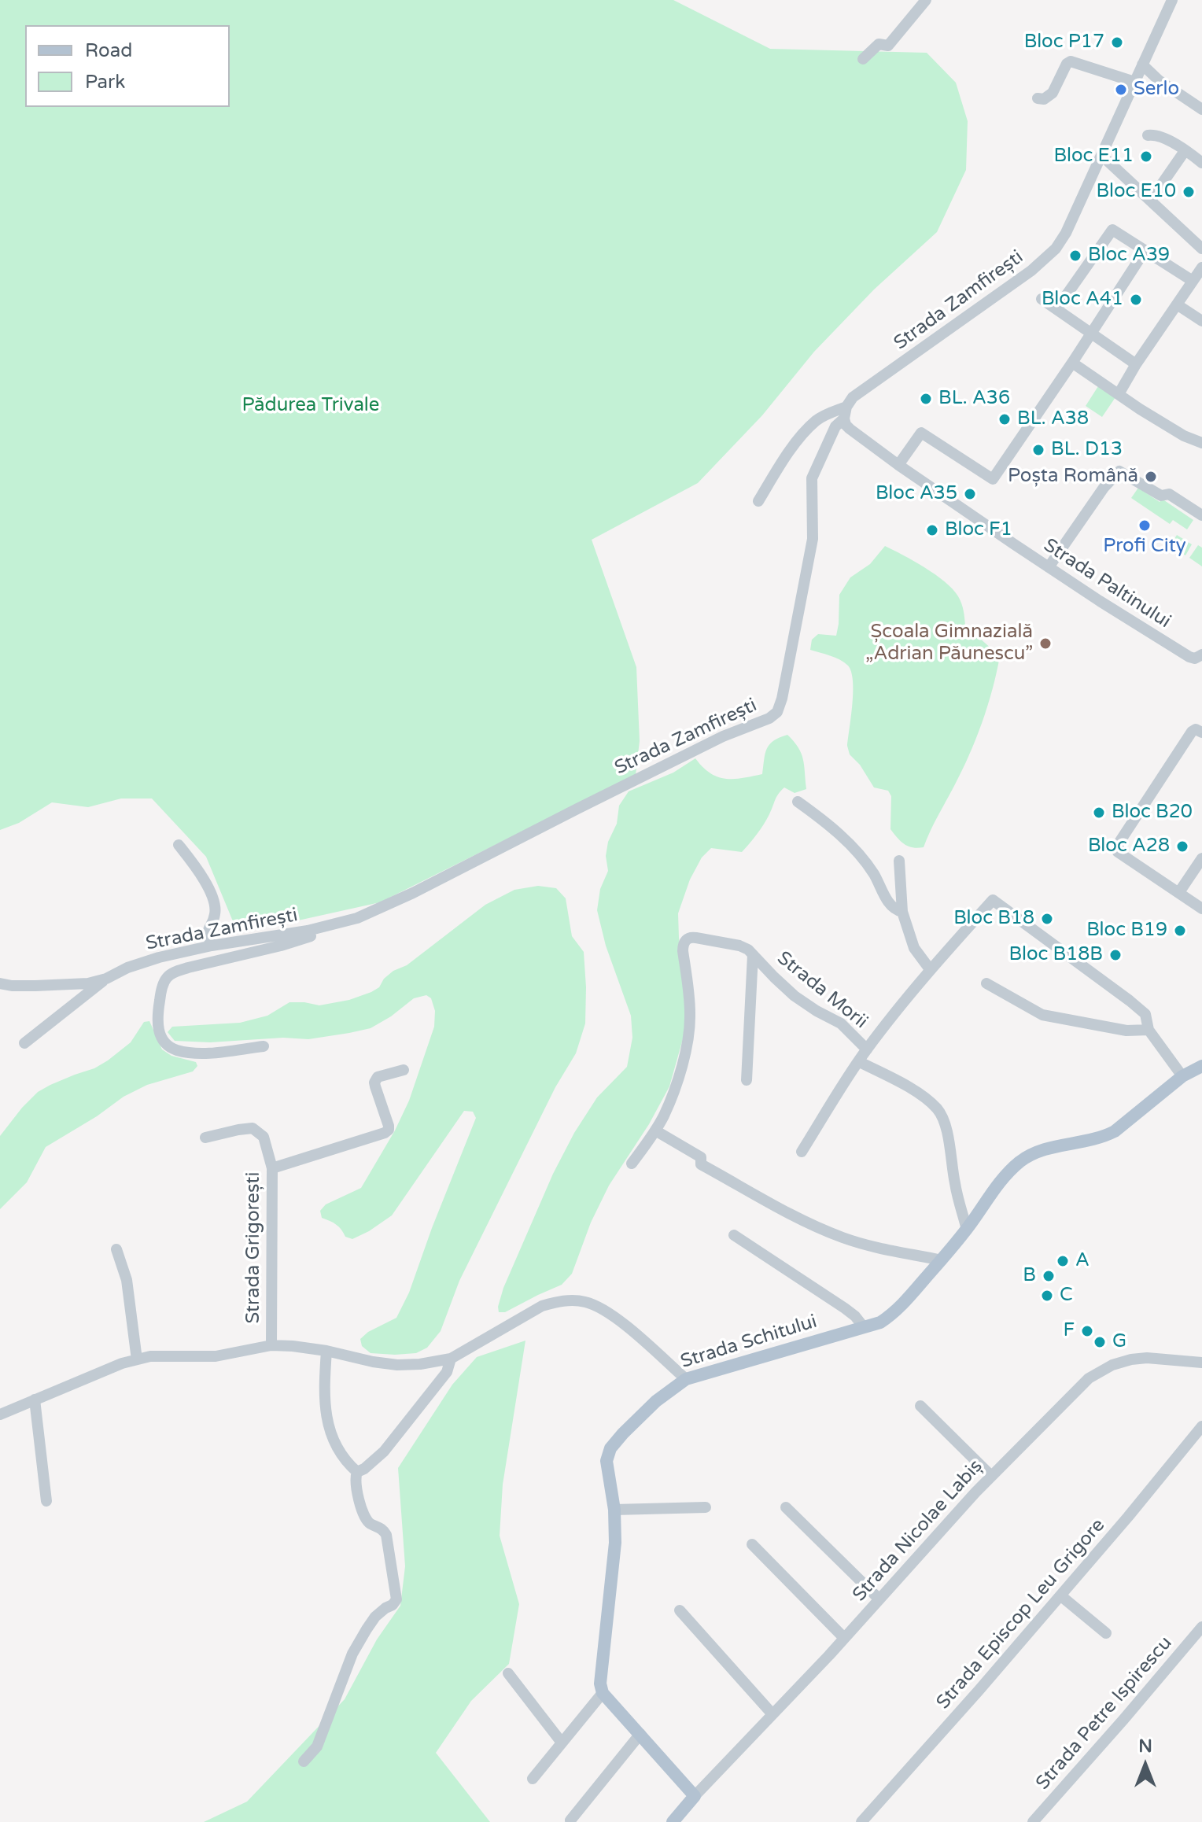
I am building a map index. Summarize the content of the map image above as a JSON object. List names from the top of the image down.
{
  "streets": {
    "main road": ["Strada Schitului"],
    "street": [
      "Strada Zamfirești",
      "Strada Paltinului",
      "Strada Morii",
      "Strada Grigorești",
      "Strada Nicolae Labiș",
      "Strada Episcop Leu Grigore",
      "Strada Petre Ispirescu"
    ]
  },
  "crossings": [
    ["Strada Zamfirești", "Strada Paltinului"],
    ["Strada Morii", "Strada Schitului"],
    ["Strada Grigorești", "Strada Schitului"]
  ],
  "parks": ["Pădurea Trivale"],
  "places": [
    "Bloc P17",
    "Serlo",
    "Bloc E11",
    "Bloc E10",
    "Bloc A39",
    "Bloc A41",
    "BL. A36",
    "BL. A38",
    "BL. D13",
    "Poșta Română",
    "Bloc A35",
    "Profi City",
    "Bloc F1",
    "Școala Gimnazială „Adrian Păunescu”",
    "Bloc B20",
    "Bloc A28",
    "Bloc B18",
    "Bloc B19",
    "Bloc B18B",
    "A",
    "B",
    "C",
    "F",
    "G"
  ],
  "legend": ["Road", "Park"],
  "north": "top"
}
